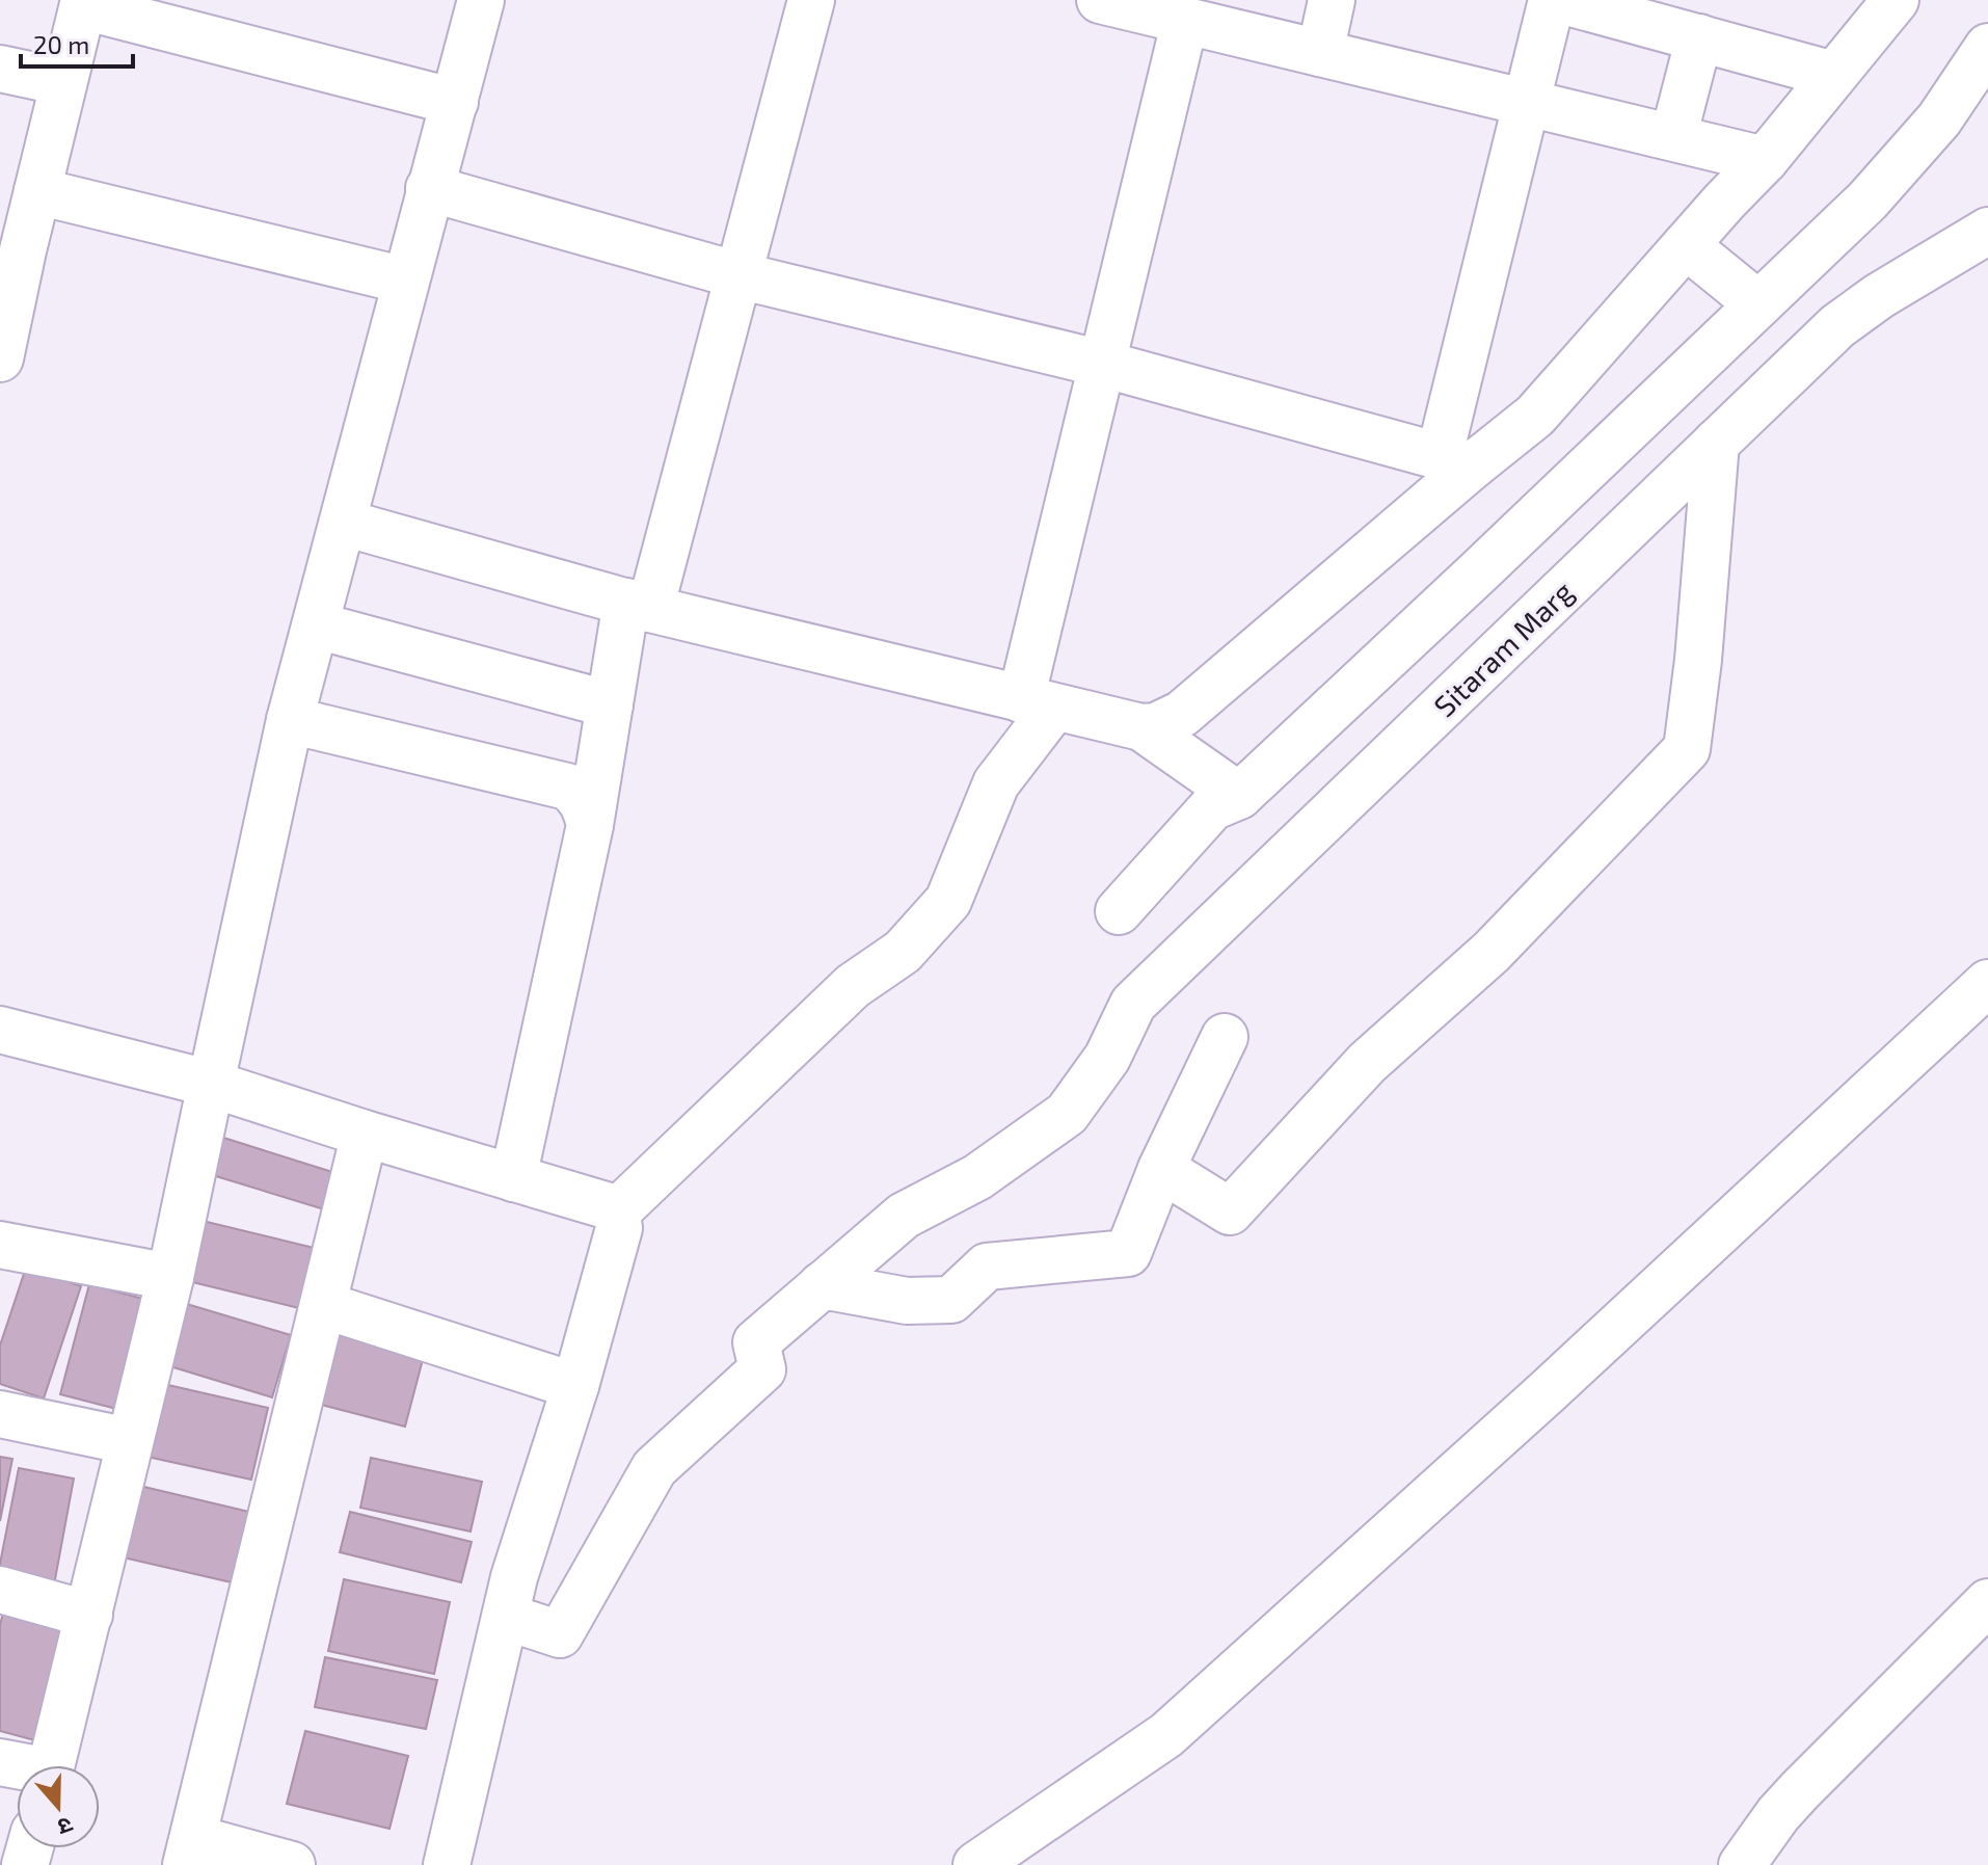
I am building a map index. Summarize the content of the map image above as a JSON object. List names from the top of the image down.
{
  "streets": {
    "street": ["Sitaram Marg"]
  },
  "scale_bar": "20 m",
  "north": "bottom"
}
